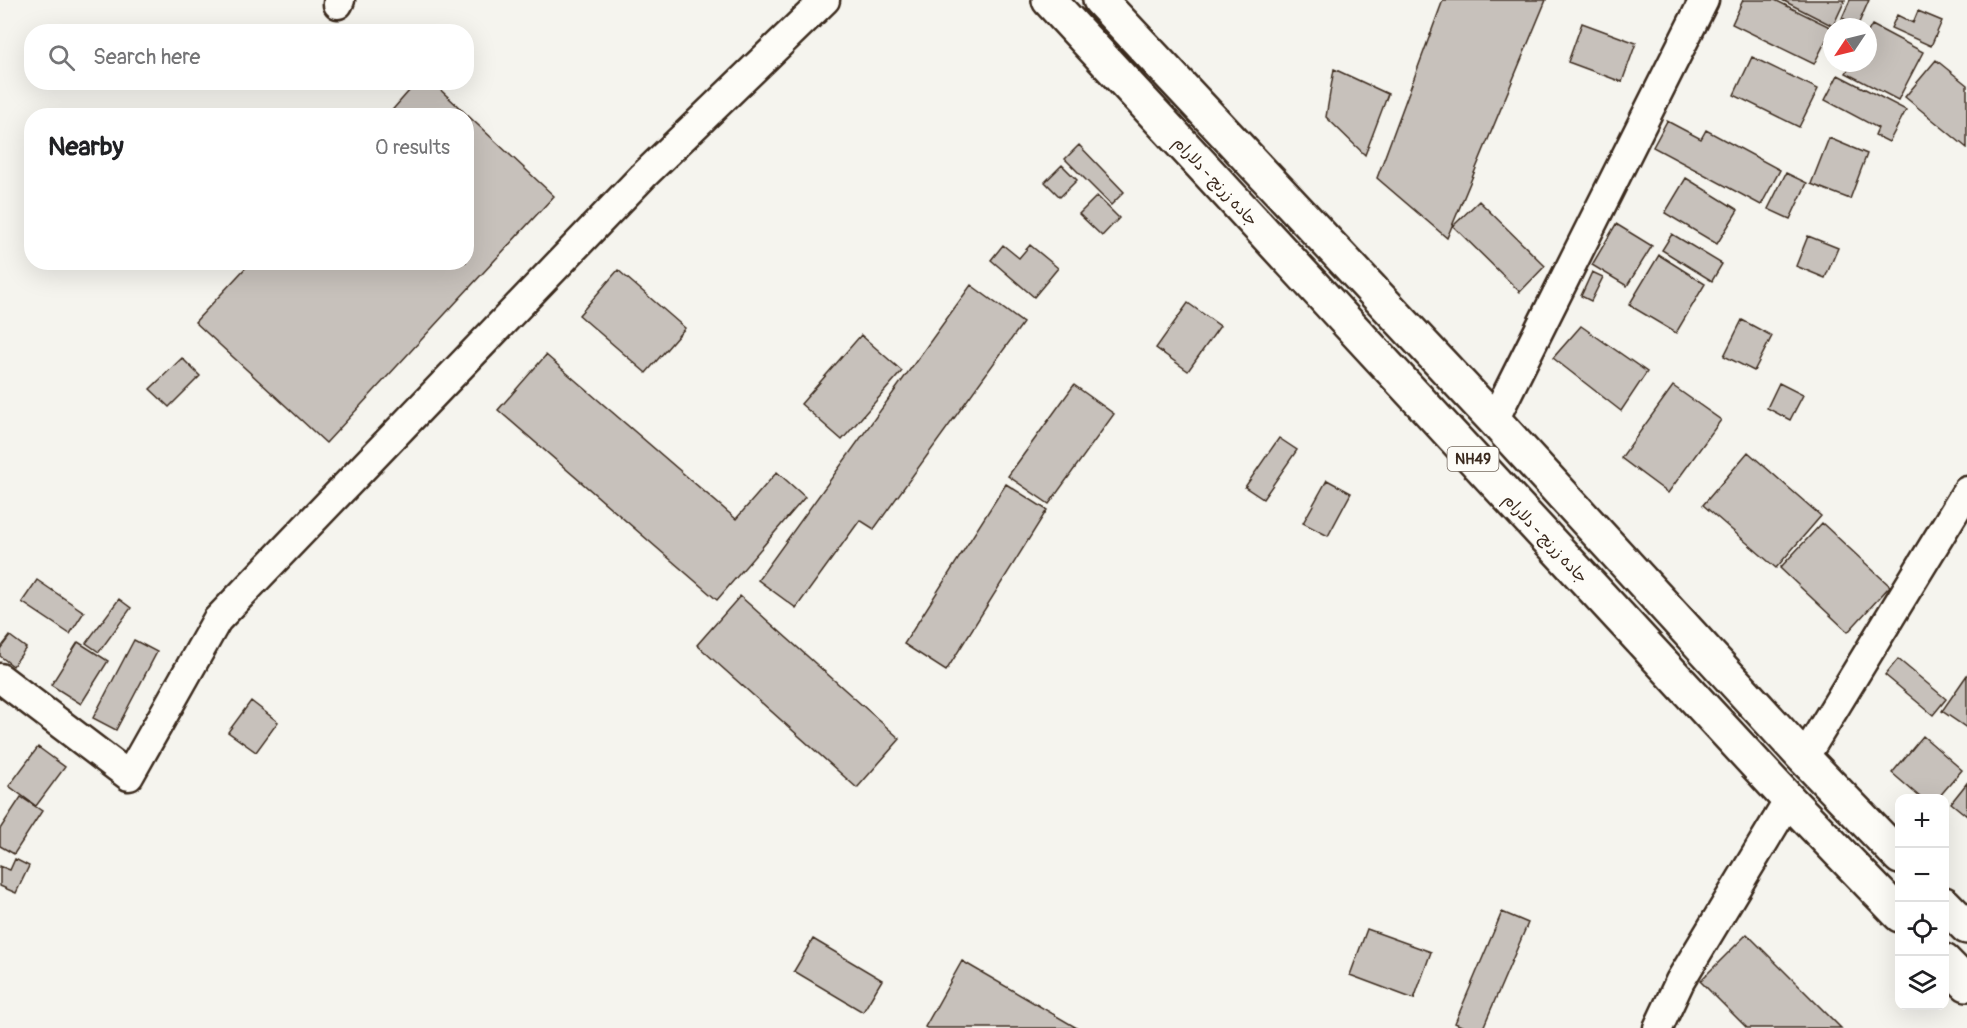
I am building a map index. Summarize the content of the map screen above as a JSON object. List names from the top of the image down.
{
  "streets": {
    "highway": ["جاده زرنج - دلارام", "NH49"]
  },
  "north": "bottom left",
  "page": {
    "search": "Search here",
    "heading": ["Nearby", "0 results"],
    "map_buttons": ["+", "−"]
  }
}
